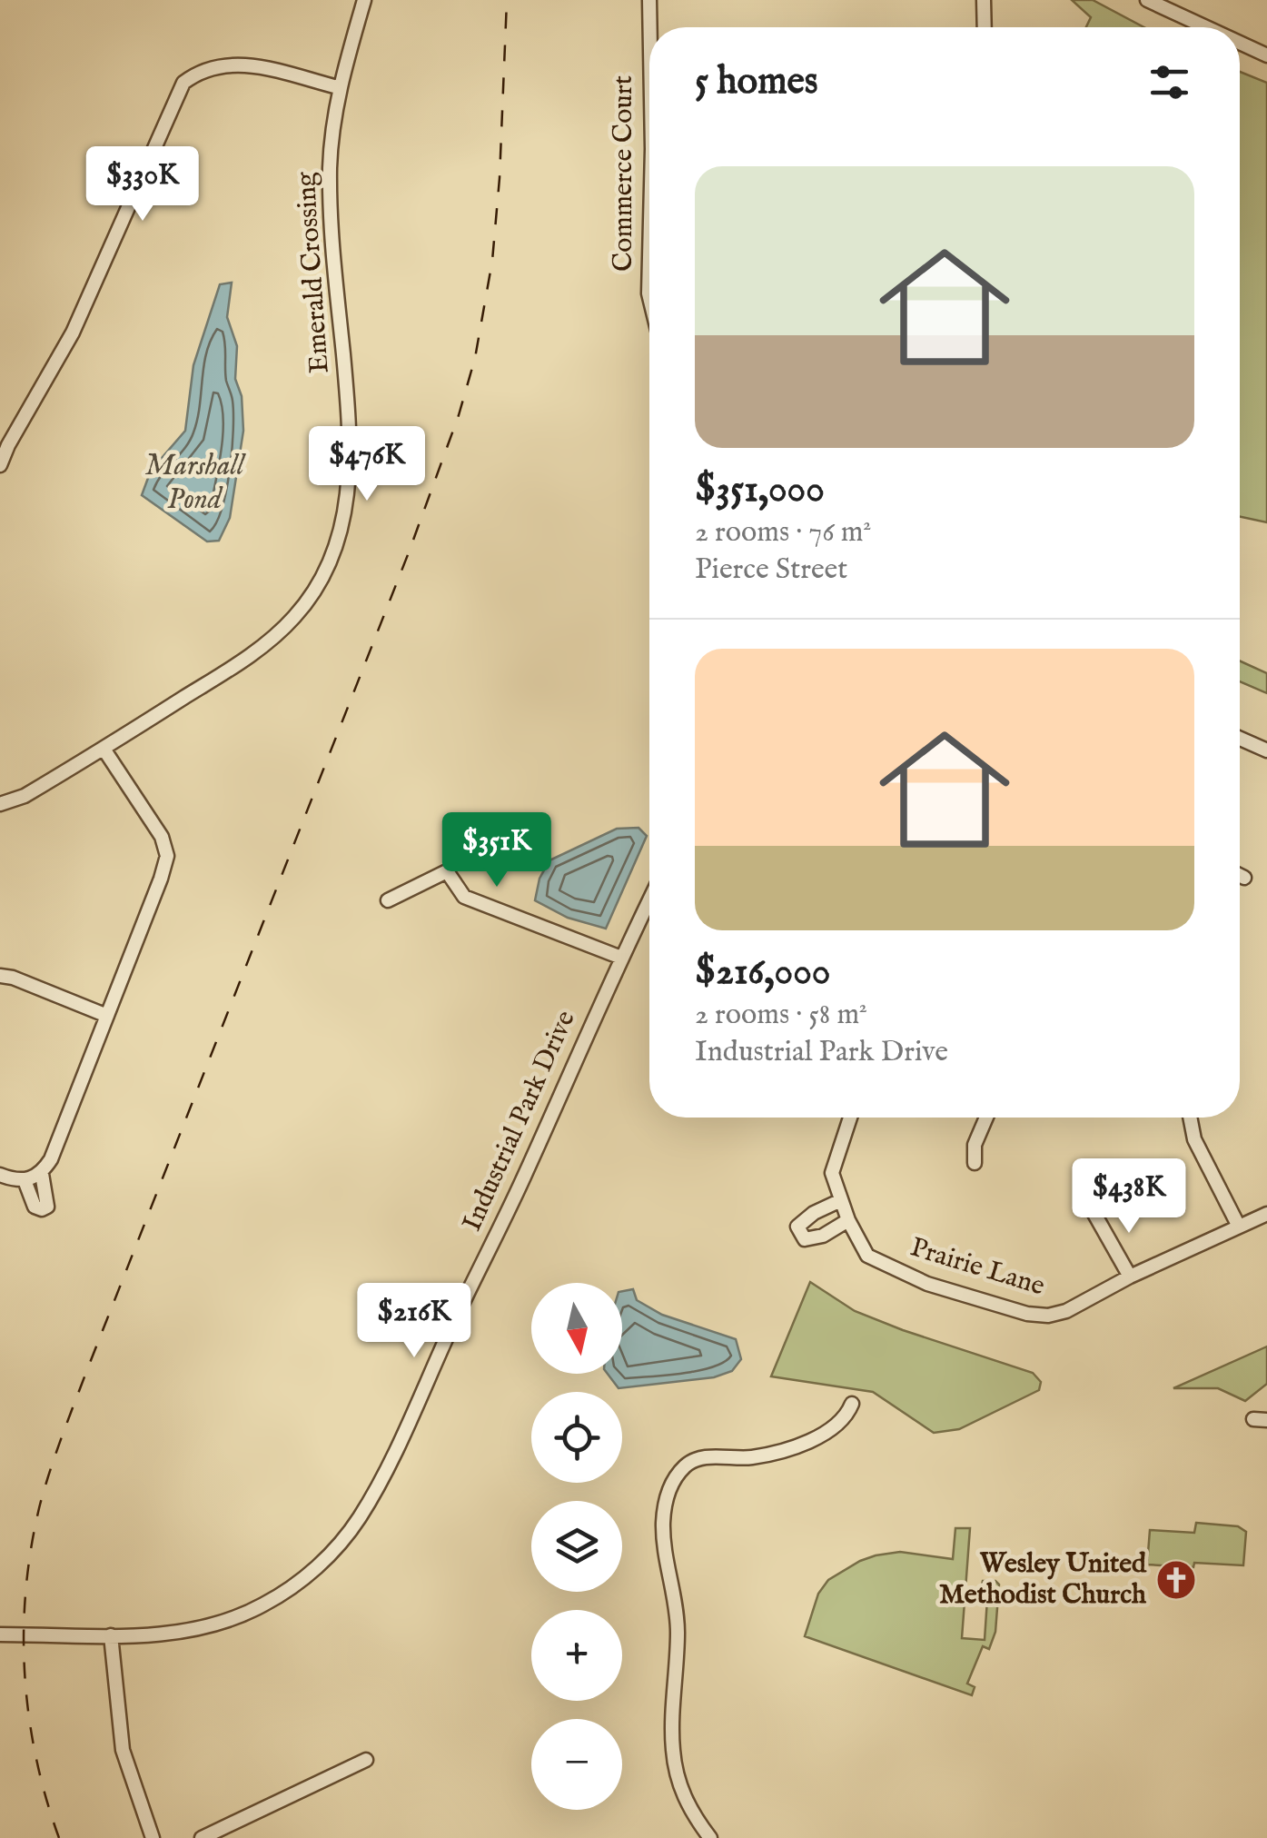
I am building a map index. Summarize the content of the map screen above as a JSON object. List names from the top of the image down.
{
  "streets": {
    "street": [
      "Commerce Court",
      "Emerald Crossing",
      "Industrial Park Drive",
      "Prairie Lane"
    ]
  },
  "water": ["Marshall Pond"],
  "places": {
    "church": ["Wesley United Methodist Church"]
  },
  "north": "bottom",
  "page": {
    "heading": "5 homes",
    "list": [
      {
        "name": "$351,000",
        "note": "2 rooms · 76 m² · Pierce Street"
      },
      {
        "name": "$216,000",
        "note": "2 rooms · 58 m² · Industrial Park Drive"
      }
    ],
    "price": [
      "$330K",
      "$476K",
      "$351K",
      "$438K",
      "$216K"
    ],
    "map_buttons": ["+", "−"]
  }
}
